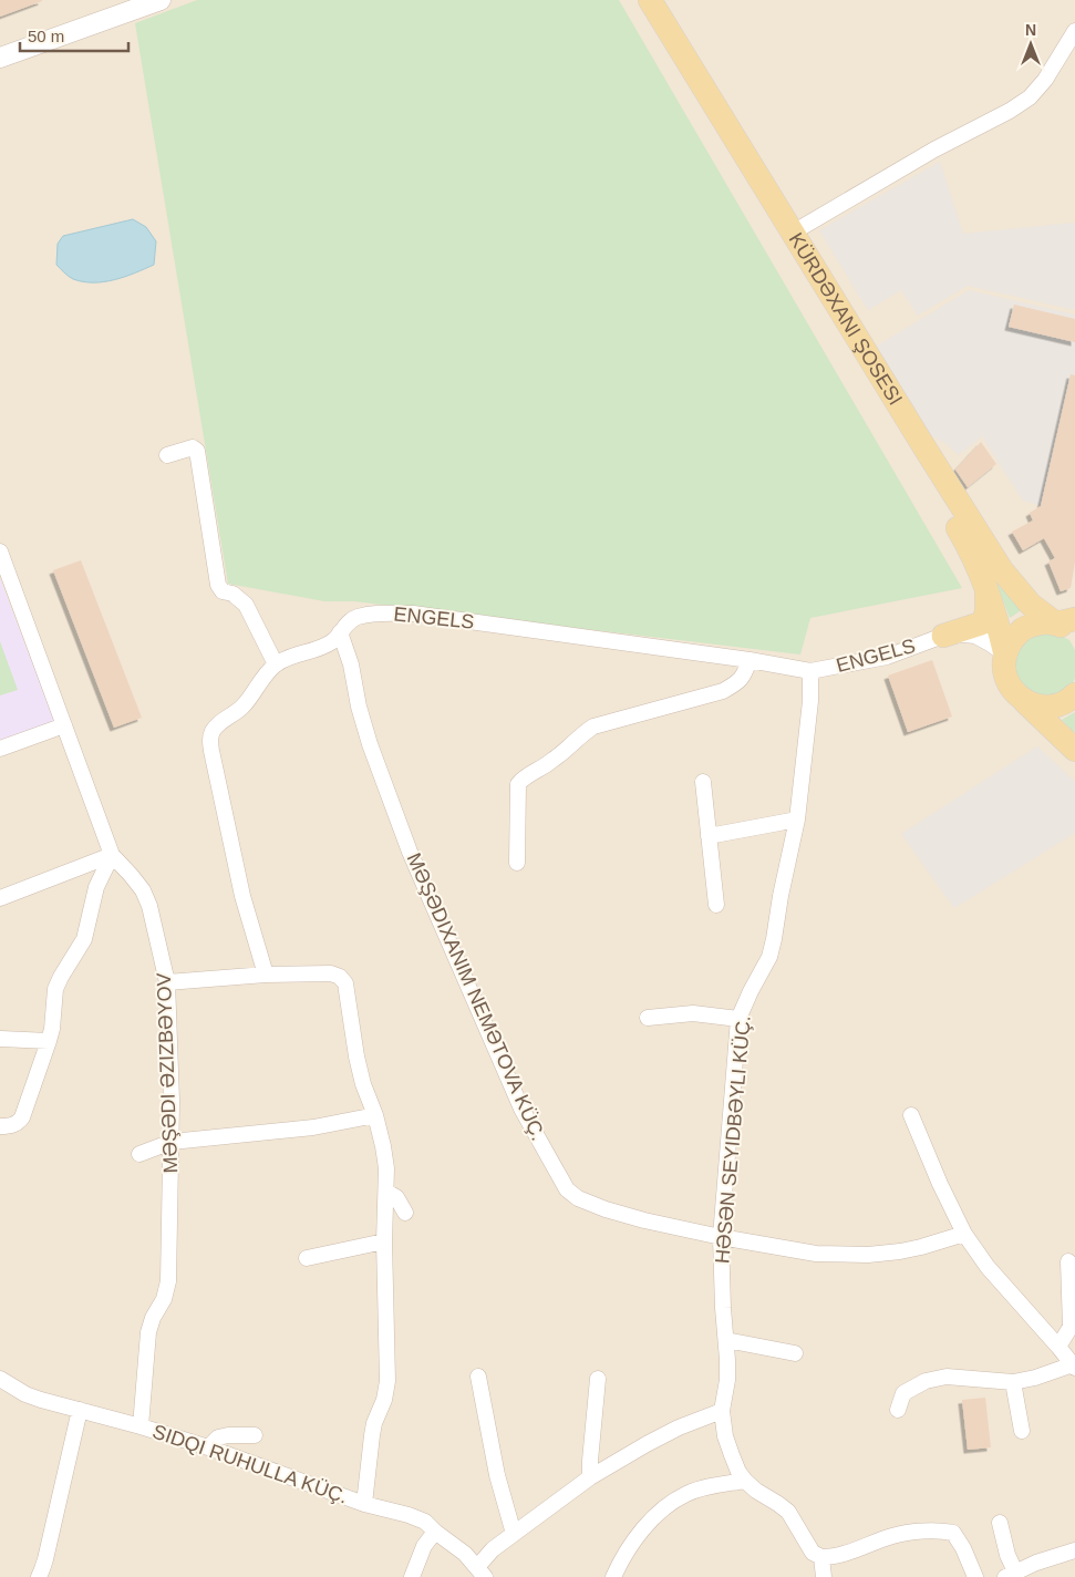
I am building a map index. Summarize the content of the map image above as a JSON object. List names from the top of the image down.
{
  "streets": {
    "street": [
      "ENGELS",
      "MƏŞƏDI ƏZIZBƏYOV",
      "HƏSƏN SEYIDBƏYLI KÜÇ.",
      "SIDQI RUHULLA KÜÇ."
    ]
  },
  "crossings": [
    ["ENGELS", "HƏSƏN SEYIDBƏYLI KÜÇ."],
    ["MƏŞƏDI ƏZIZBƏYOV", "SIDQI RUHULLA KÜÇ."]
  ],
  "scale_bar": "50 m",
  "north": "top"
}
